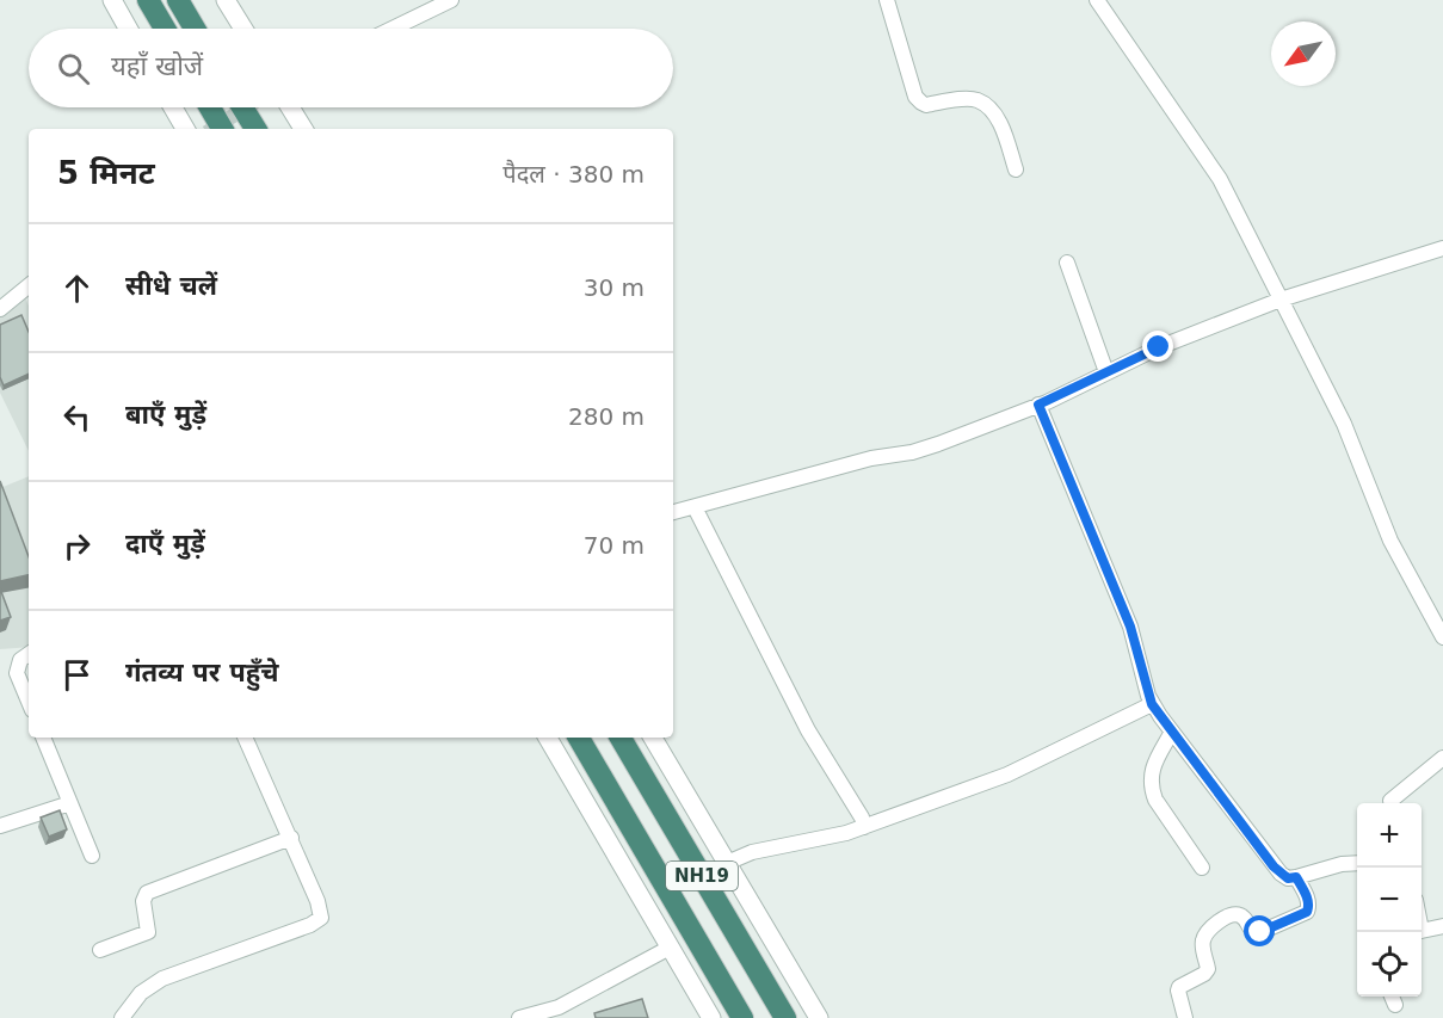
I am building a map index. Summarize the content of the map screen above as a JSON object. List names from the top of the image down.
{
  "streets": {
    "highway": ["NH19"]
  },
  "north": "bottom left",
  "page": {
    "search": "यहाँ खोजें",
    "heading": ["5 मिनट", "पैदल · 380 m"],
    "list": [
      ["सीधे चलें", "30 m"],
      ["बाएँ मुड़ें", "280 m"],
      ["दाएँ मुड़ें", "70 m"],
      "गंतव्य पर पहुँचे"
    ],
    "map_buttons": ["+", "−"]
  }
}
